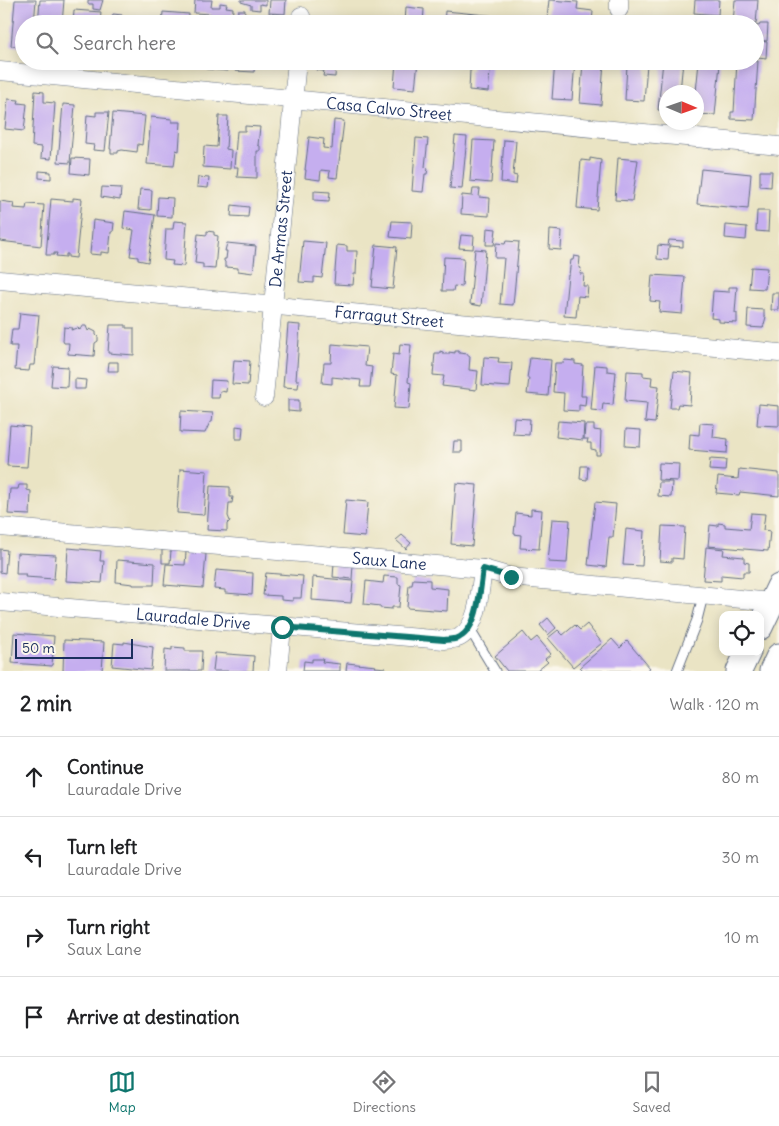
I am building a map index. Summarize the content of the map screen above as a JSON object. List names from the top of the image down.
{
  "streets": {
    "street": [
      "Casa Calvo Street",
      "De Armas Street",
      "Farragut Street",
      "Saux Lane",
      "Lauradale Drive"
    ]
  },
  "crossings": [
    ["Casa Calvo Street", "De Armas Street"],
    ["De Armas Street", "Farragut Street"]
  ],
  "scale_bar": "50 m",
  "north": "right",
  "page": {
    "search": "Search here",
    "scale": "50 m",
    "heading": ["2 min", "Walk · 120 m"],
    "list": [
      ["Continue", "Lauradale Drive", "80 m"],
      ["Turn left", "Lauradale Drive", "30 m"],
      ["Turn right", "Saux Lane", "10 m"],
      "Arrive at destination"
    ],
    "nav": ["Map", "Directions", "Saved"]
  }
}
